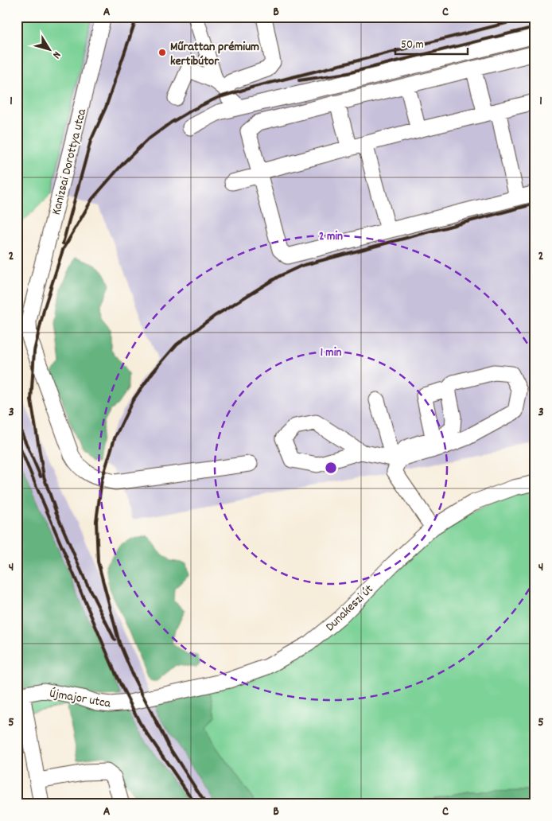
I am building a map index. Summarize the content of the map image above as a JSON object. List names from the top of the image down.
{
  "streets": {
    "street": ["Kanizsai Dorottya utca", "Dunakeszi út", "Újmajor utca"]
  },
  "crossings": [
    ["Dunakeszi út", "Újmajor utca"]
  ],
  "places": ["Műrattan prémium kertibútor"],
  "scale_bar": "50 m",
  "north": "bottom right",
  "grid": {
    "columns": ["A", "B", "C"],
    "rows": [
      "1",
      "2",
      "3",
      "4",
      "5"
    ]
  },
  "rings": ["2 min", "1 min"]
}
